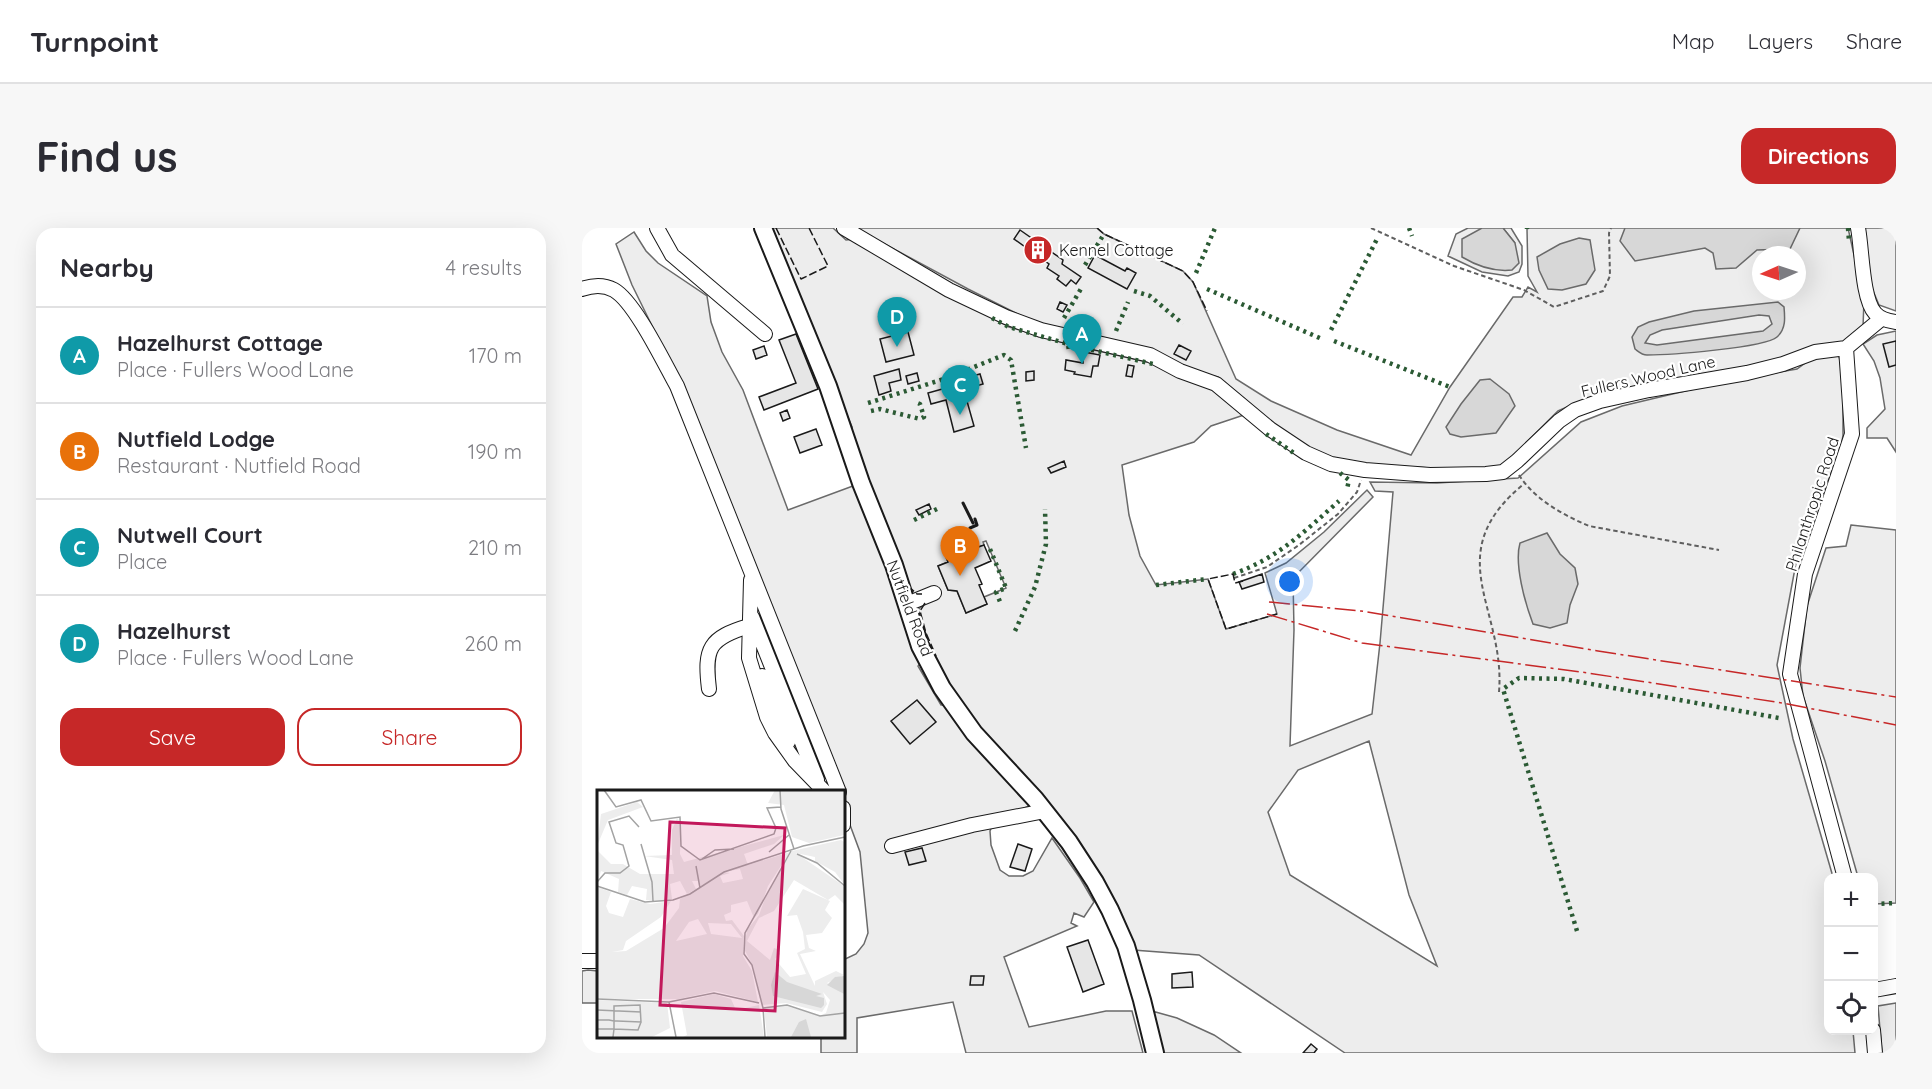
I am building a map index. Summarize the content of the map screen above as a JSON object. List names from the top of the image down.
{
  "streets": {
    "main road": ["Nutfield Road"],
    "street": ["Fullers Wood Lane", "Philanthropic Road"]
  },
  "crossings": [
    ["Fullers Wood Lane", "Philanthropic Road"]
  ],
  "places": {
    "building": ["Kennel Cottage"]
  },
  "north": "left",
  "page": {
    "header": "Turnpoint",
    "nav": ["Map", "Layers", "Share"],
    "buttons": [
      "Directions",
      ["Save", "Share"]
    ],
    "title": "Find us",
    "heading": ["Nearby", "4 results"],
    "pins": [
      "D",
      "A",
      "C",
      "B"
    ],
    "list": [
      {
        "mark": "A",
        "name": "Hazelhurst Cottage",
        "note": "Place · Fullers Wood Lane",
        "value": "170 m"
      },
      {
        "mark": "B",
        "name": "Nutfield Lodge",
        "note": "Restaurant · Nutfield Road",
        "value": "190 m"
      },
      {
        "mark": "C",
        "name": "Nutwell Court",
        "note": "Place",
        "value": "210 m"
      },
      {
        "mark": "D",
        "name": "Hazelhurst",
        "note": "Place · Fullers Wood Lane",
        "value": "260 m"
      }
    ],
    "map_buttons": ["+", "−"]
  }
}
